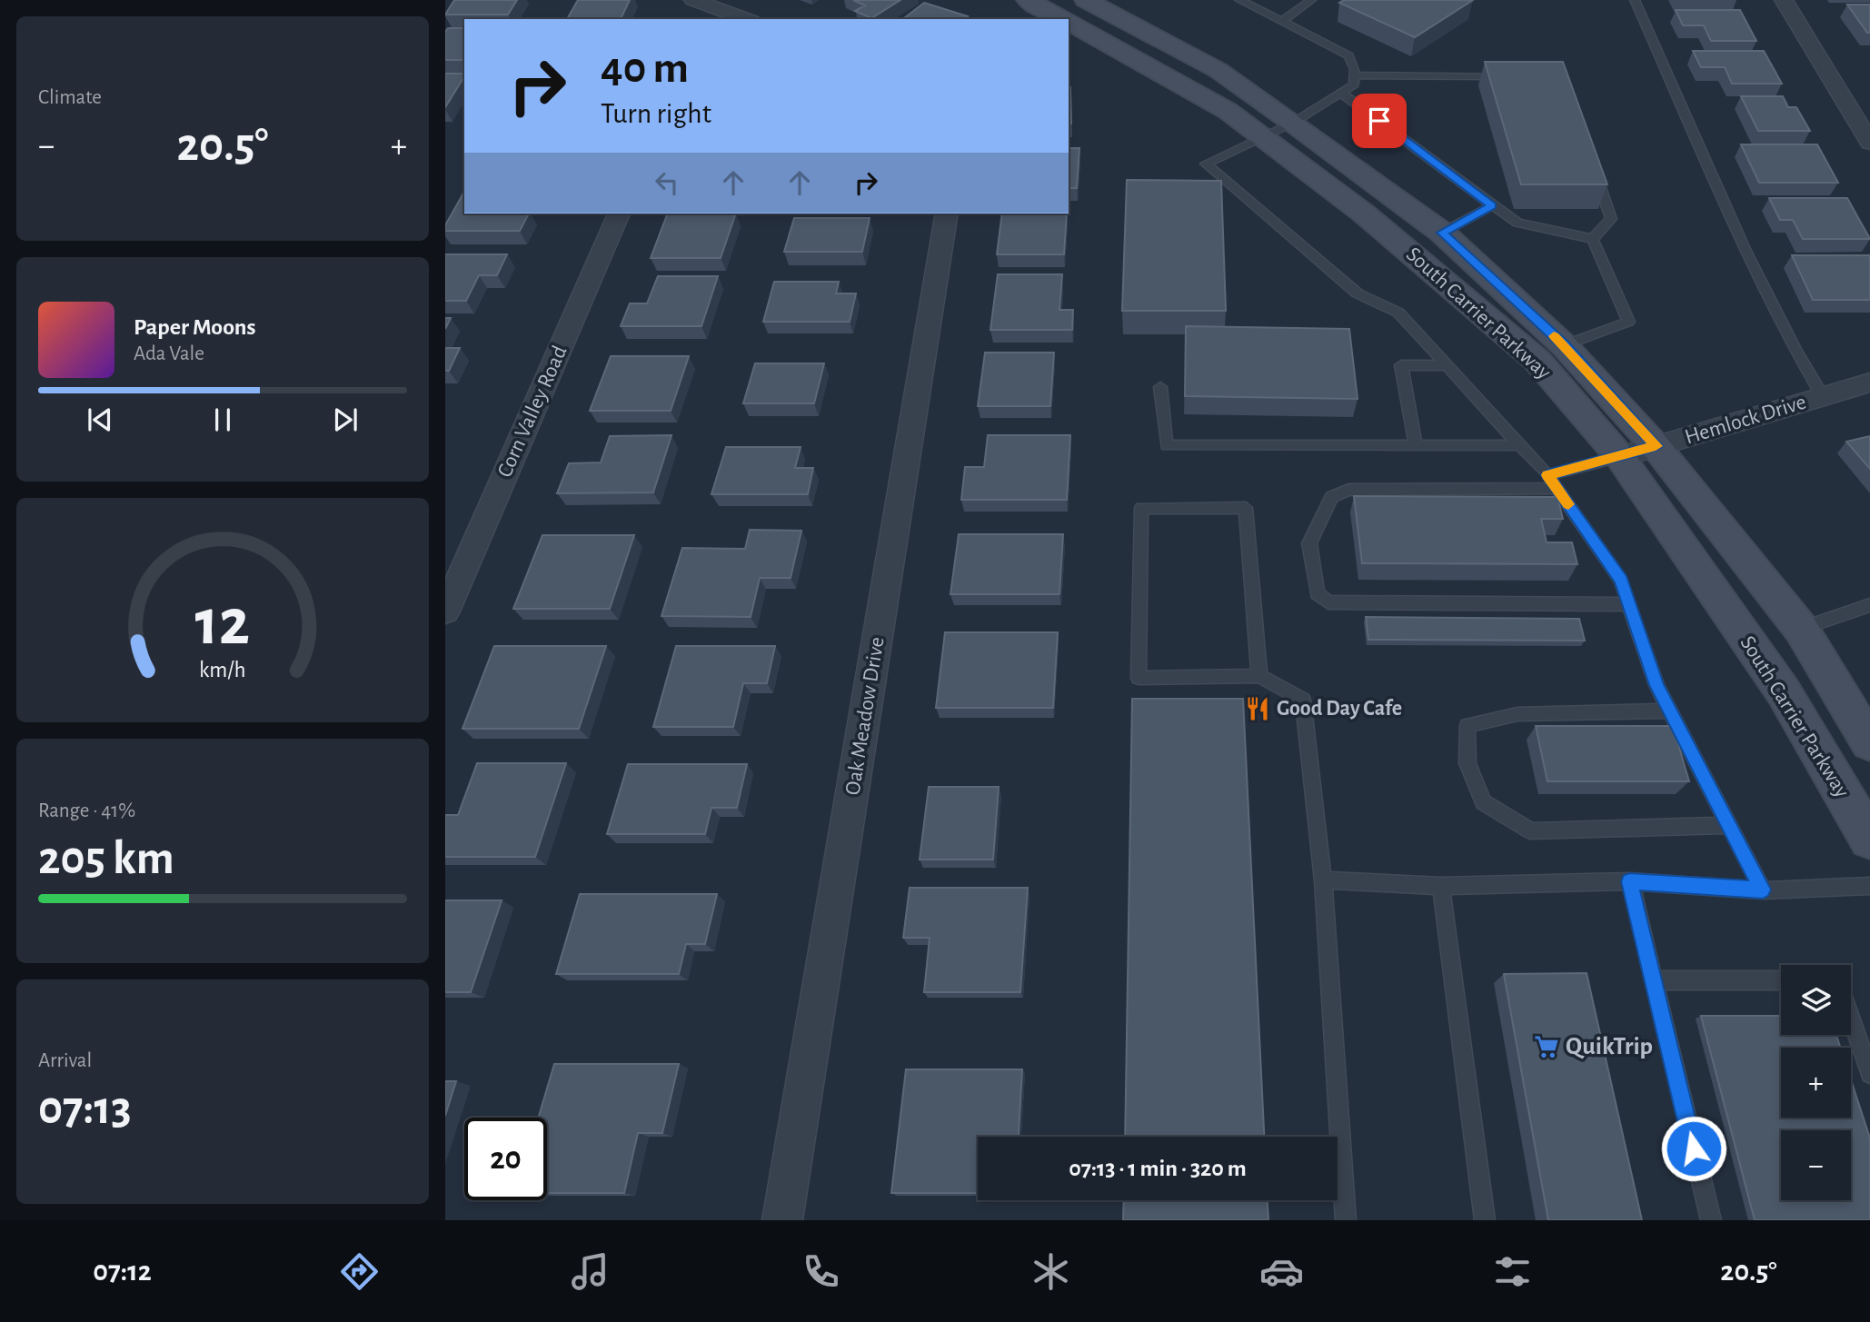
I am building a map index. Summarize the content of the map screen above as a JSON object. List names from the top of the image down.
{
  "streets": {
    "main road": ["South Carrier Parkway"],
    "street": ["Corn Valley Road", "Hemlock Drive", "Oak Meadow Drive"]
  },
  "crossings": [
    ["South Carrier Parkway", "Hemlock Drive"]
  ],
  "places": {
    "restaurant": ["Good Day Cafe"],
    "supermarket": ["QuikTrip"]
  },
  "page": {
    "tile": [
      "Climate",
      ["Range · 41%", "205 km"],
      ["Arrival", "07:13"]
    ],
    "turn": ["40 m", "Turn right"],
    "heat": ["−", "20.5°", "+"],
    "song": ["Paper Moons", "Ada Vale"],
    "map_buttons": ["+", "−"],
    "limit": "20",
    "trip": "07:13 · 1 min · 320 m",
    "tabs": ["07:12", "20.5°"],
    "gauge": ["12", "km/h"]
  }
}
